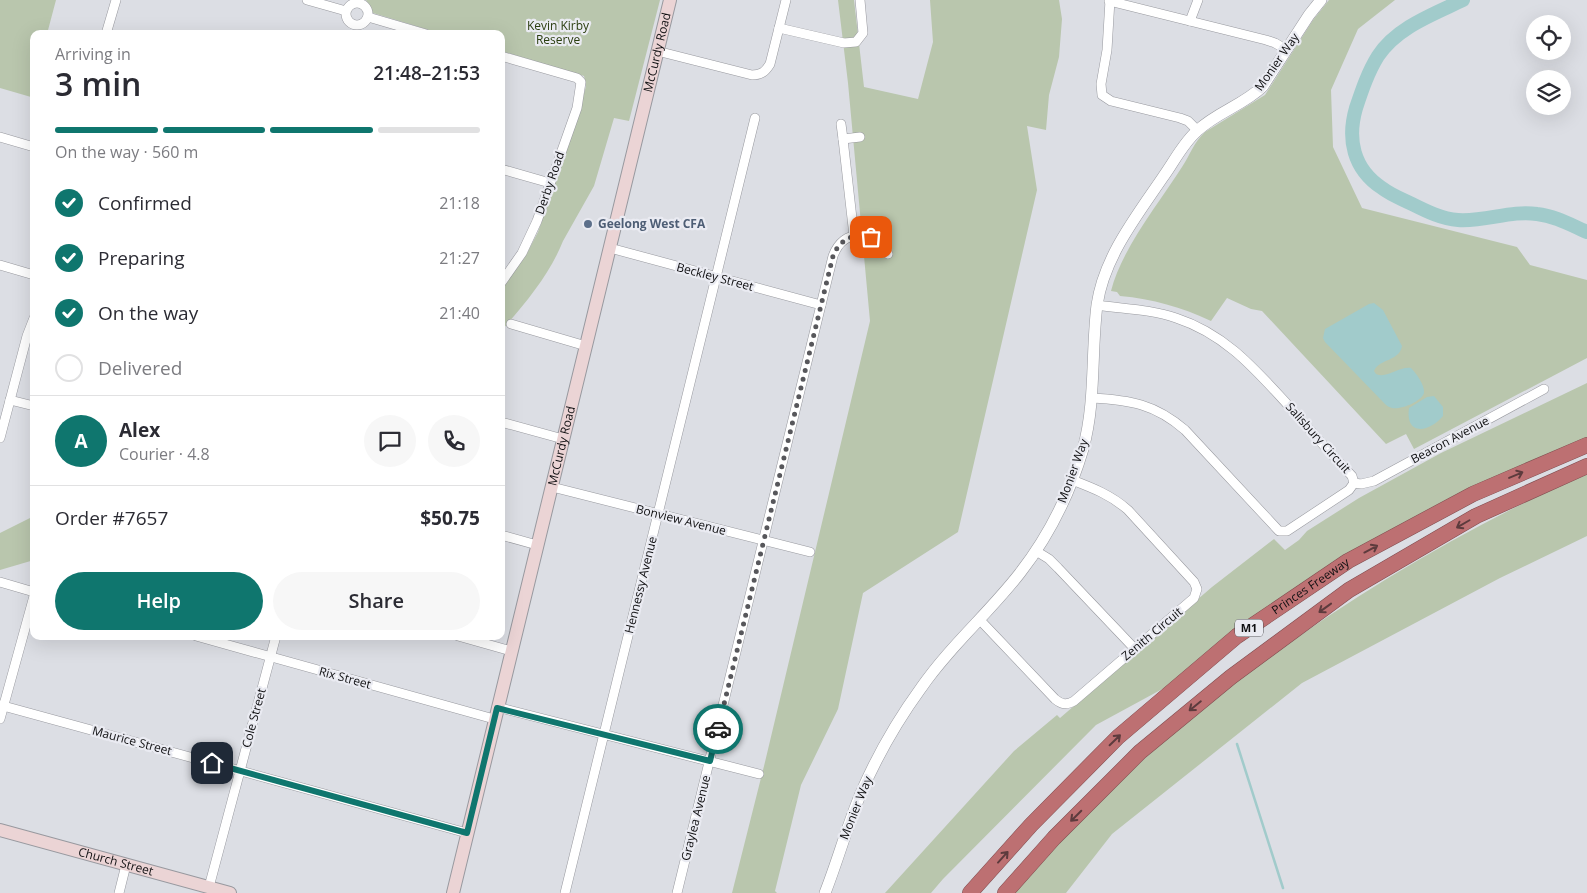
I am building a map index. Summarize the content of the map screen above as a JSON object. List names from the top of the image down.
{
  "streets": {
    "highway": ["Princes Freeway", "M1"],
    "main road": ["McCurdy Road", "Church Street"],
    "street": [
      "Monier Way",
      "Derby Road",
      "Beckley Street",
      "Salisbury Circuit",
      "Beacon Avenue",
      "Bonview Avenue",
      "Hennessy Avenue",
      "Zenith Circuit",
      "Rix Street",
      "Cole Street",
      "Maurice Street",
      "Graylea Avenue"
    ]
  },
  "crossings": [
    ["McCurdy Road", "Beckley Street"],
    ["McCurdy Road", "Bonview Avenue"],
    ["McCurdy Road", "Rix Street"],
    ["McCurdy Road", "Maurice Street"],
    ["Monier Way", "Salisbury Circuit"],
    ["Monier Way", "Zenith Circuit"],
    ["Beckley Street", "Hennessy Avenue"],
    ["Beckley Street", "Graylea Avenue"],
    ["Salisbury Circuit", "Beacon Avenue"],
    ["Bonview Avenue", "Hennessy Avenue"],
    ["Bonview Avenue", "Graylea Avenue"],
    ["Hennessy Avenue", "Rix Street"],
    ["Rix Street", "Cole Street"],
    ["Rix Street", "Graylea Avenue"],
    ["Cole Street", "Maurice Street"],
    ["Cole Street", "Church Street"]
  ],
  "parks": ["Kevin Kirby Reserve"],
  "places": ["Geelong West CFA"],
  "page": {
    "heading": ["3 min", "Arriving in", "21:48–21:53"],
    "panel": [
      "Alex",
      "Courier · 4.8",
      "Order #7657",
      "$50.75"
    ],
    "bar": "On the way · 560 m",
    "list": [
      ["Confirmed", "21:18"],
      ["Preparing", "21:27"],
      ["On the way", "21:40"],
      "Delivered"
    ],
    "round": "A",
    "buttons": ["Help", "Share"]
  }
}
